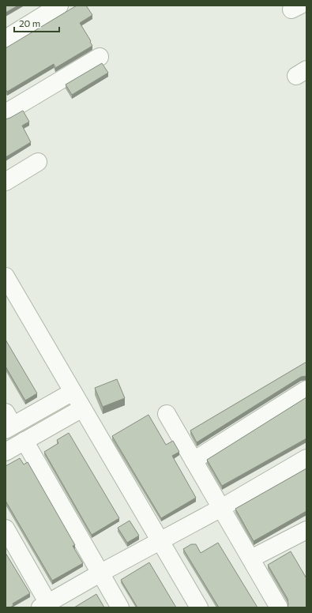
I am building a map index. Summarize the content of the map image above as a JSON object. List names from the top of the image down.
{
  "scale_bar": "20 m"
}
